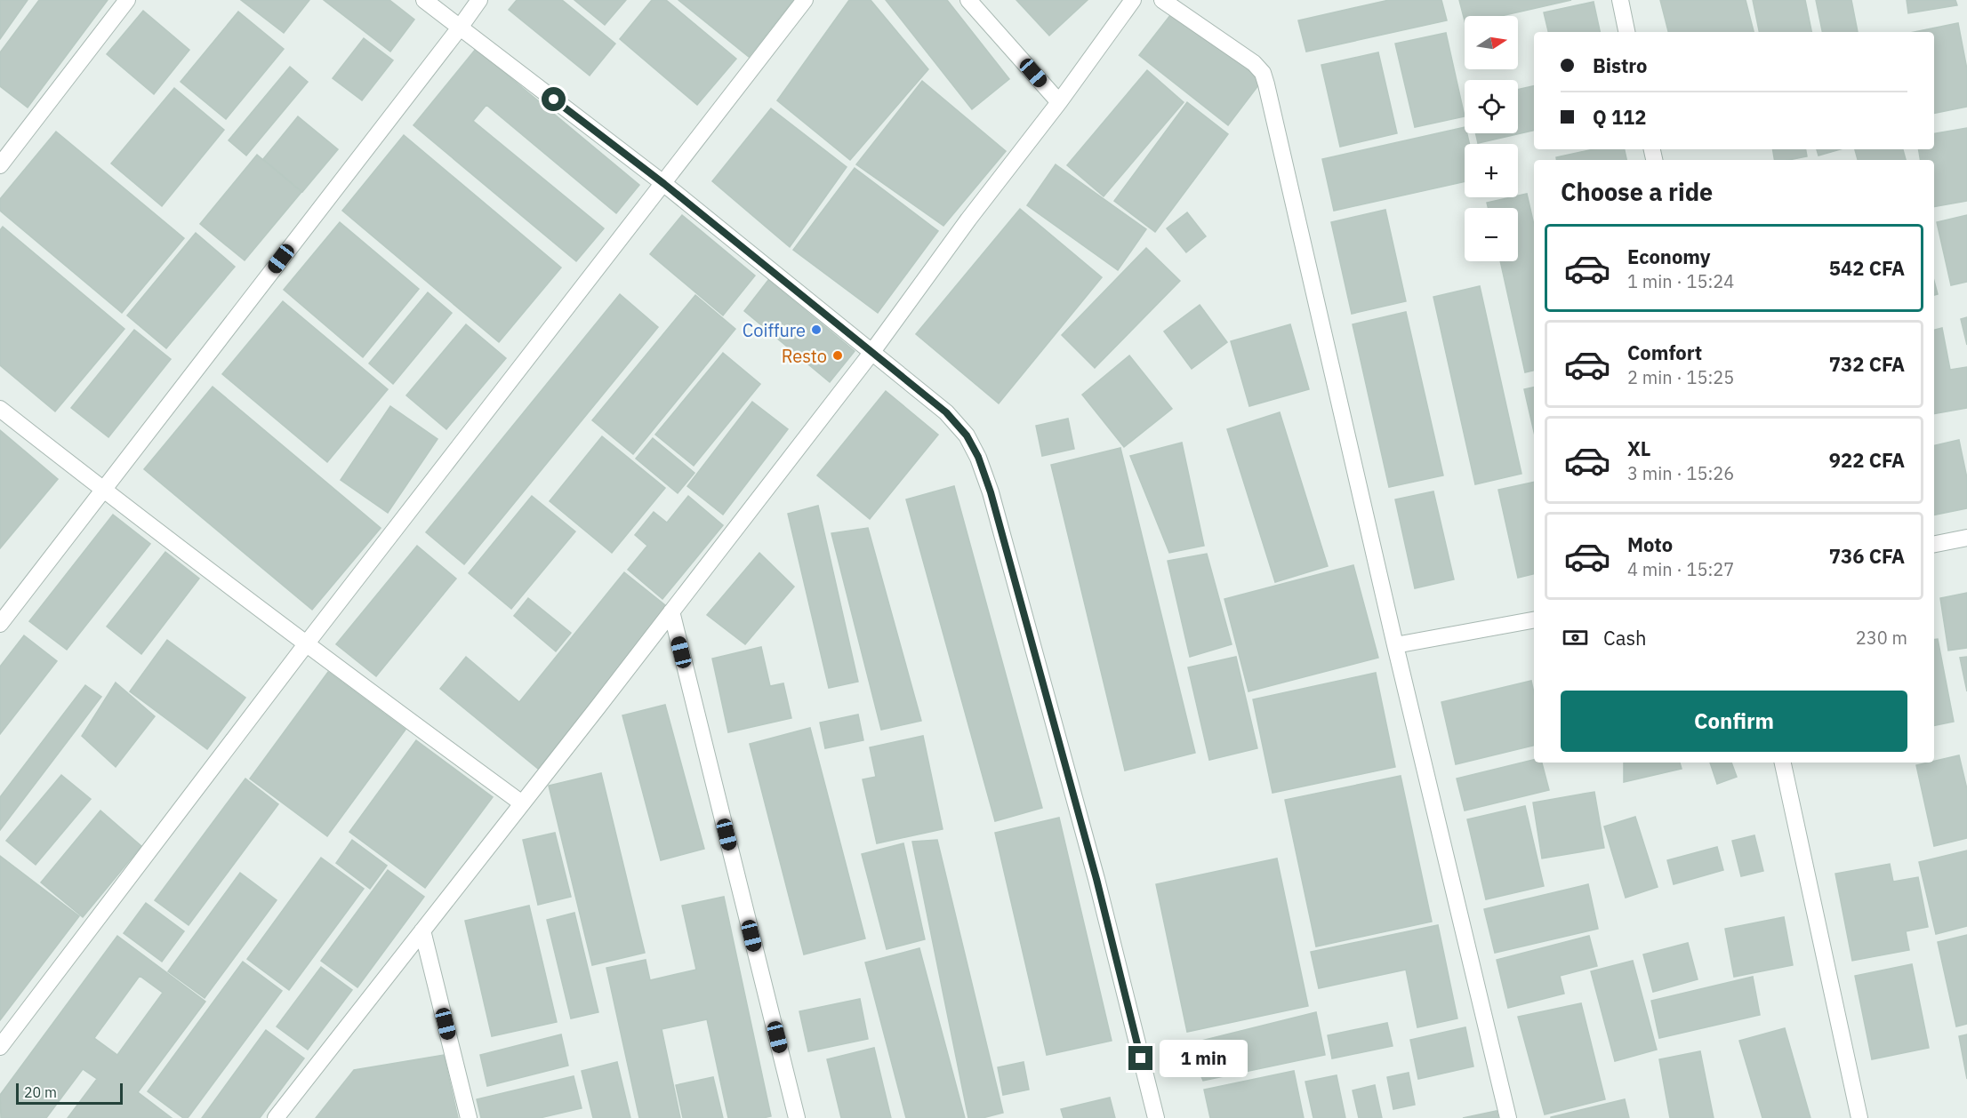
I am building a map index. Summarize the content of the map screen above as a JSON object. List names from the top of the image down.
{
  "places": ["Coiffure", "Resto"],
  "scale_bar": "20 m",
  "north": "right",
  "page": {
    "map_buttons": ["+", "−"],
    "banner": ["Bistro", "Q 112"],
    "heading": "Choose a ride",
    "list": [
      {
        "name": "Economy",
        "note": "1 min · 15:24",
        "value": "542 CFA"
      },
      {
        "name": "Comfort",
        "note": "2 min · 15:25",
        "value": "732 CFA"
      },
      {
        "name": "XL",
        "note": "3 min · 15:26",
        "value": "922 CFA"
      },
      {
        "name": "Moto",
        "note": "4 min · 15:27",
        "value": "736 CFA"
      }
    ],
    "pay": ["Cash", "230 m"],
    "buttons": "Confirm",
    "bubble": "1 min",
    "scale": "20 m"
  }
}
